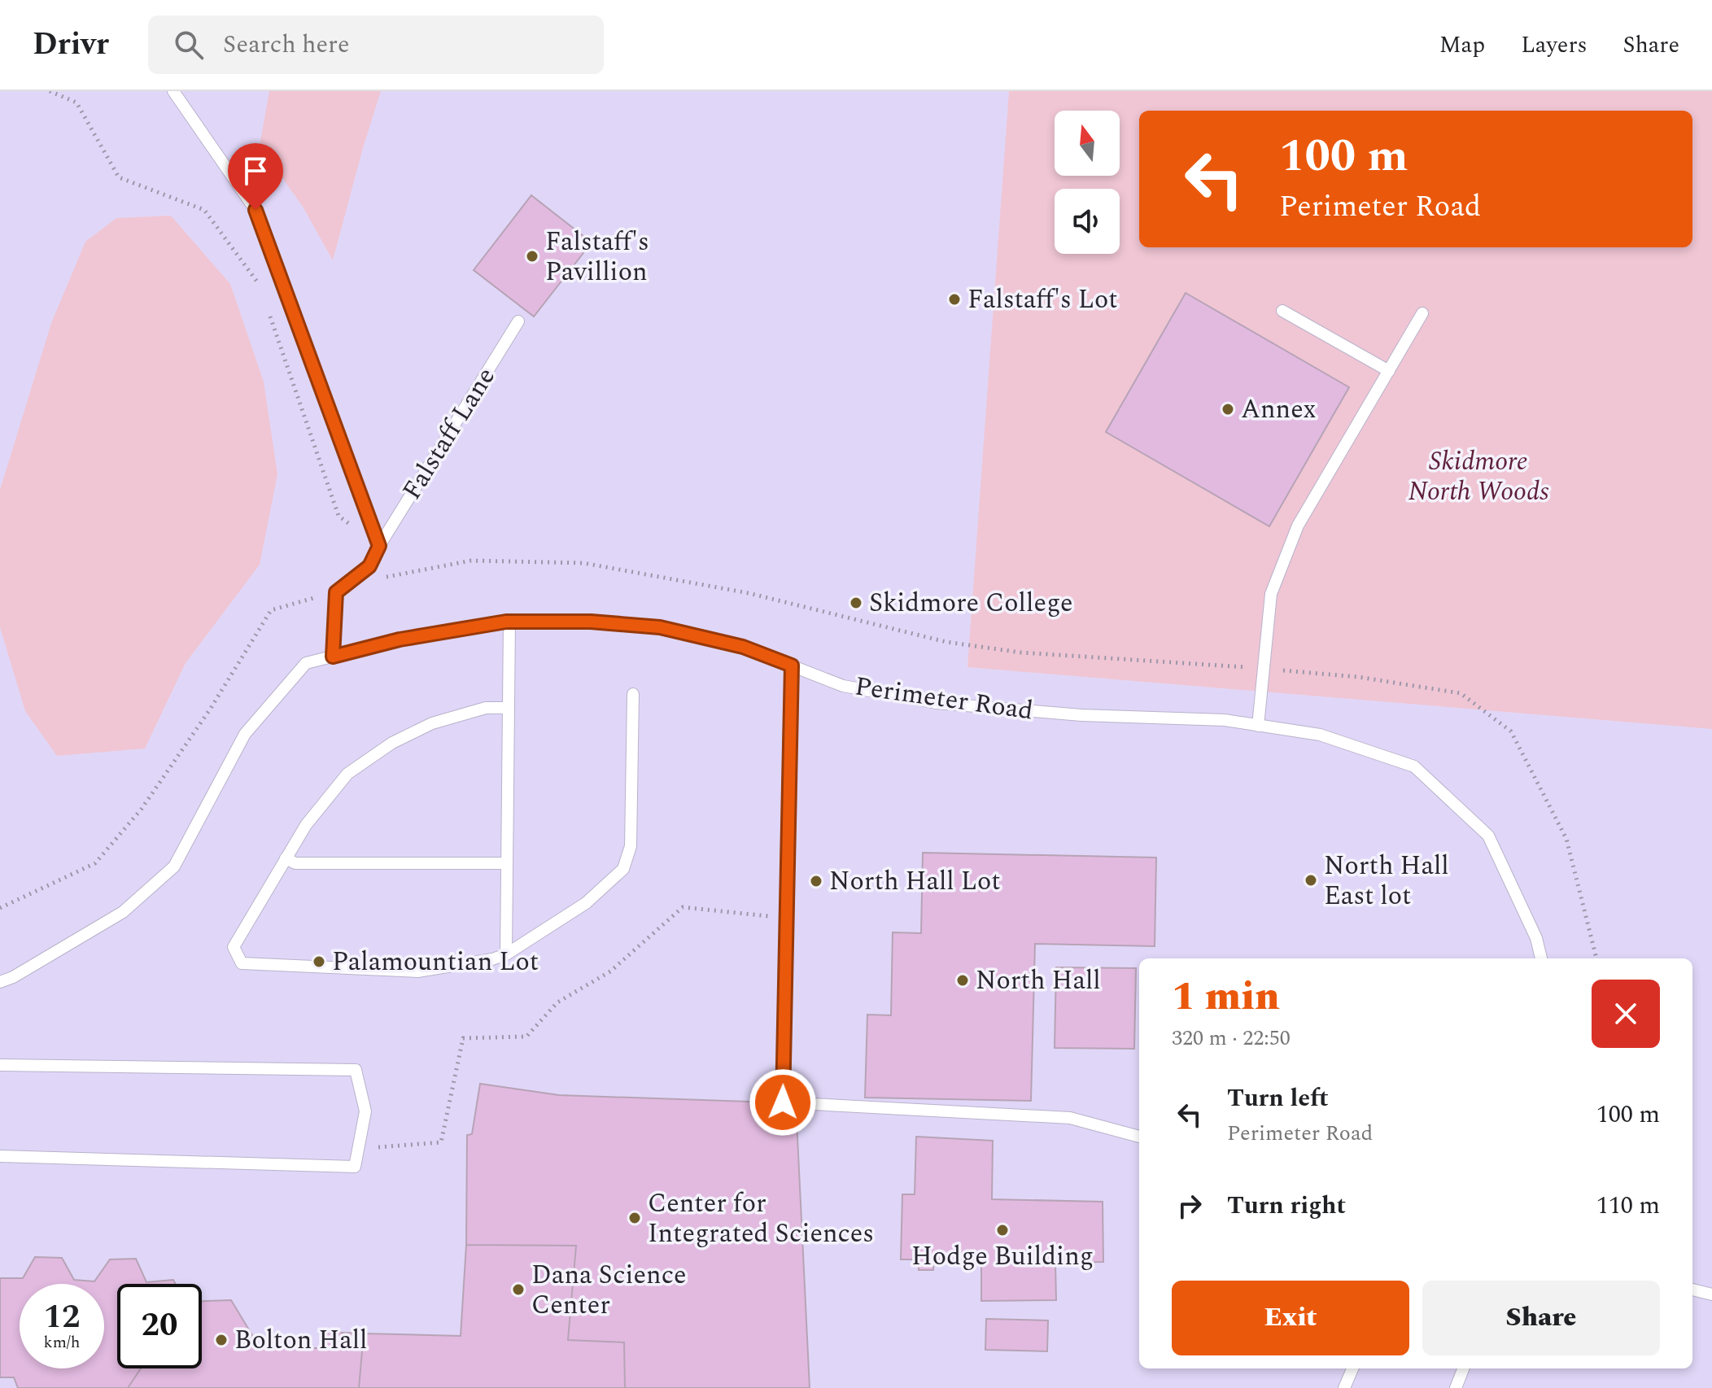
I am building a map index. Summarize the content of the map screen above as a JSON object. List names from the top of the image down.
{
  "streets": {
    "lane": ["Falstaff Lane", "Perimeter Road"]
  },
  "crossings": [
    ["Falstaff Lane", "Perimeter Road"]
  ],
  "parks": ["Skidmore North Woods"],
  "places": [
    "Falstaff's Pavillion",
    "Falstaff's Lot",
    "Annex",
    "Skidmore College",
    "North Hall East lot",
    "North Hall Lot",
    "Palamountian Lot",
    "North Hall",
    "Center for Integrated Sciences",
    "Hodge Building",
    "Dana Science Center",
    "Bolton Hall"
  ],
  "north": "top",
  "page": {
    "header": "Drivr",
    "search": "Search here",
    "nav": ["Map", "Layers", "Share"],
    "turn": ["100 m", "Perimeter Road"],
    "heading": ["1 min", "320 m · 22:50"],
    "list": [
      {
        "name": "Turn left",
        "note": "Perimeter Road",
        "value": "100 m"
      },
      {
        "name": "Turn right",
        "value": "110 m"
      }
    ],
    "buttons": ["Exit", "Share"],
    "speed": "12 km/h",
    "limit": "20"
  }
}
